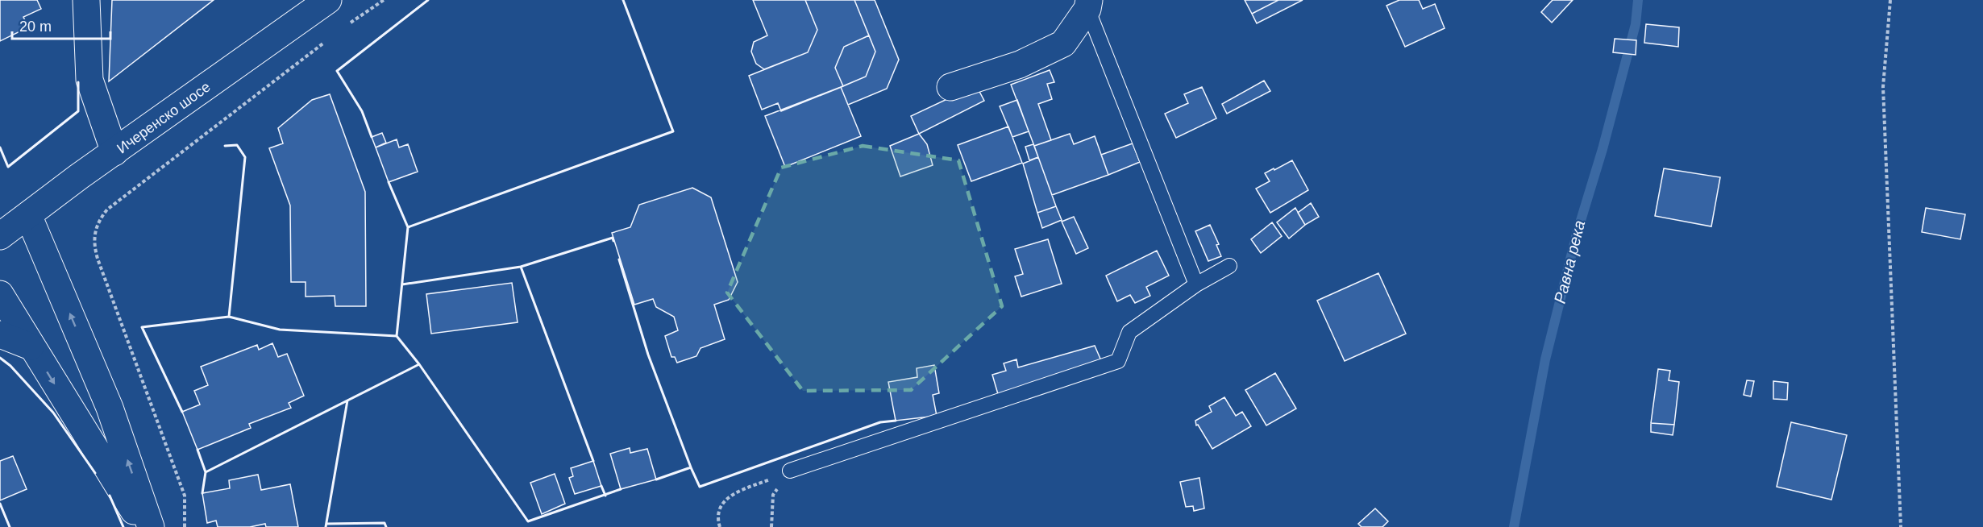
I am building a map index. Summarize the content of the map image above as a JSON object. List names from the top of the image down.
{
  "streets": {
    "street": ["Ичеренско шосе"]
  },
  "water": ["Равна река"],
  "scale_bar": "20 m"
}
